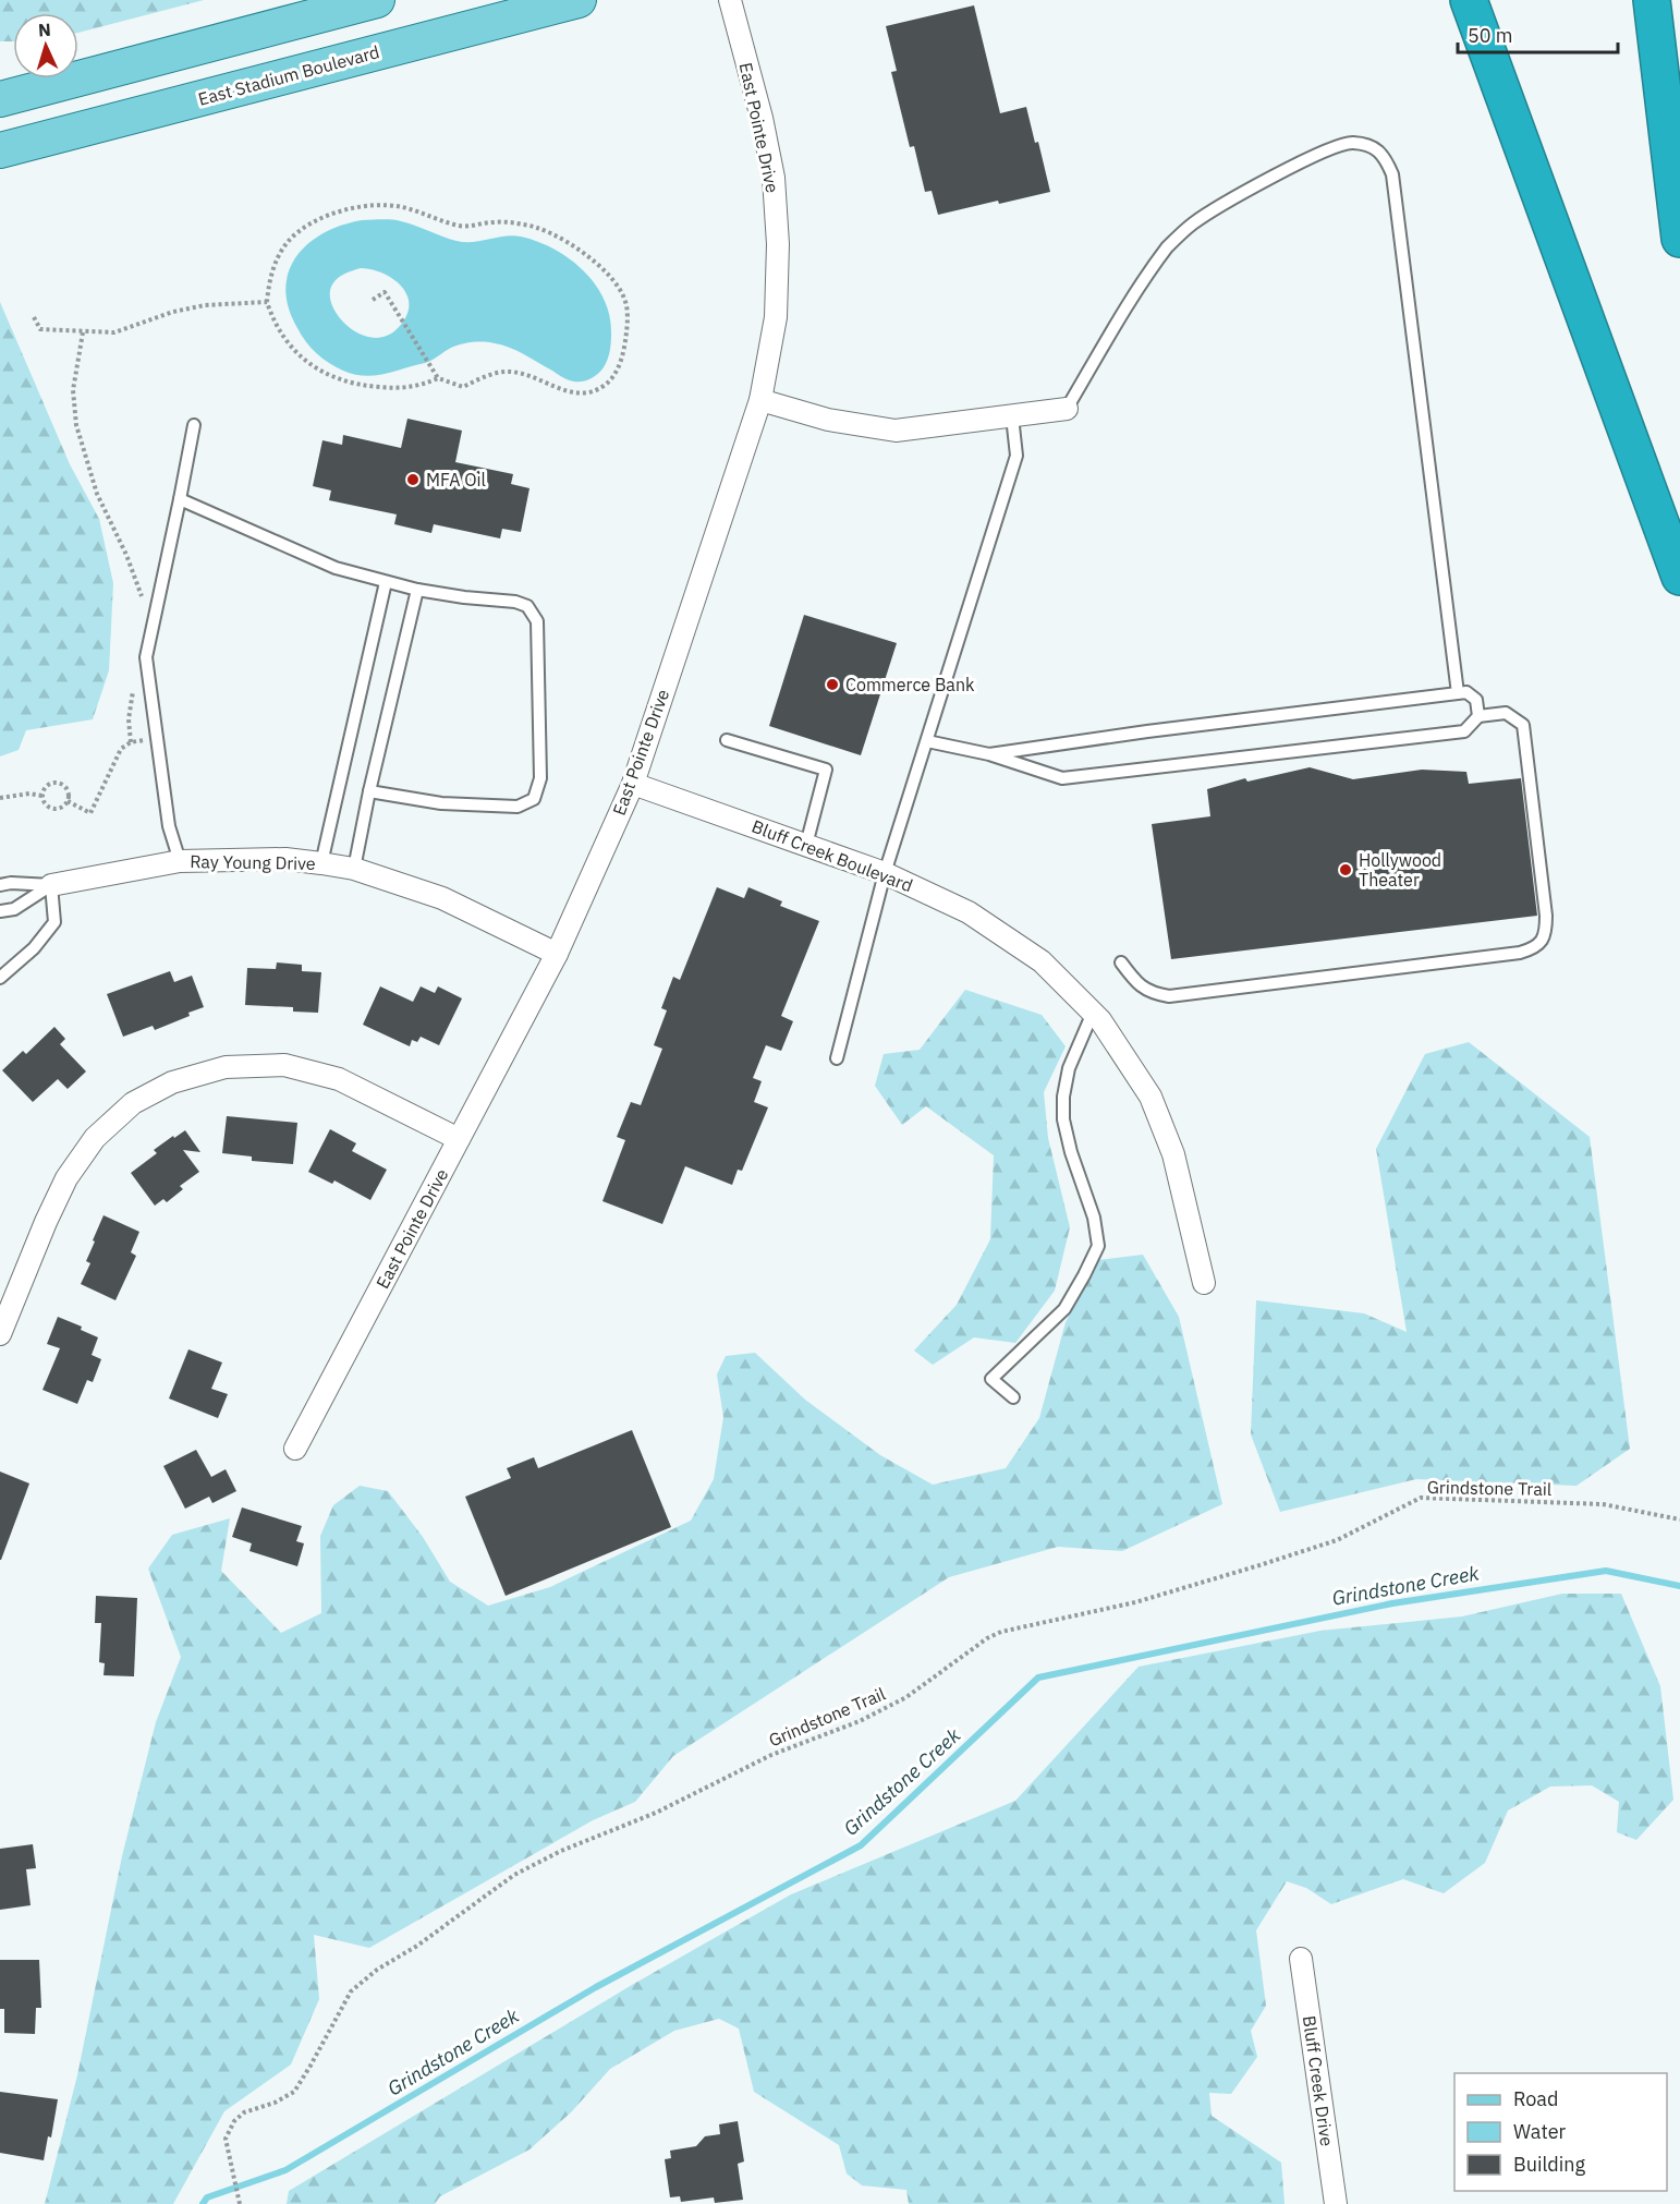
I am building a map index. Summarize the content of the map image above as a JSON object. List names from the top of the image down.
{
  "streets": {
    "main road": ["East Stadium Boulevard"],
    "street": [
      "East Pointe Drive",
      "Bluff Creek Boulevard",
      "Ray Young Drive",
      "Bluff Creek Drive"
    ],
    "path": ["Grindstone Trail"]
  },
  "crossings": [
    ["East Pointe Drive", "Bluff Creek Boulevard"],
    ["East Pointe Drive", "Ray Young Drive"]
  ],
  "water": ["Grindstone Creek"],
  "places": ["MFA Oil", "Commerce Bank", "Hollywood Theater"],
  "legend": ["Road", "Water", "Building"],
  "scale_bar": "50 m",
  "north": "top"
}
